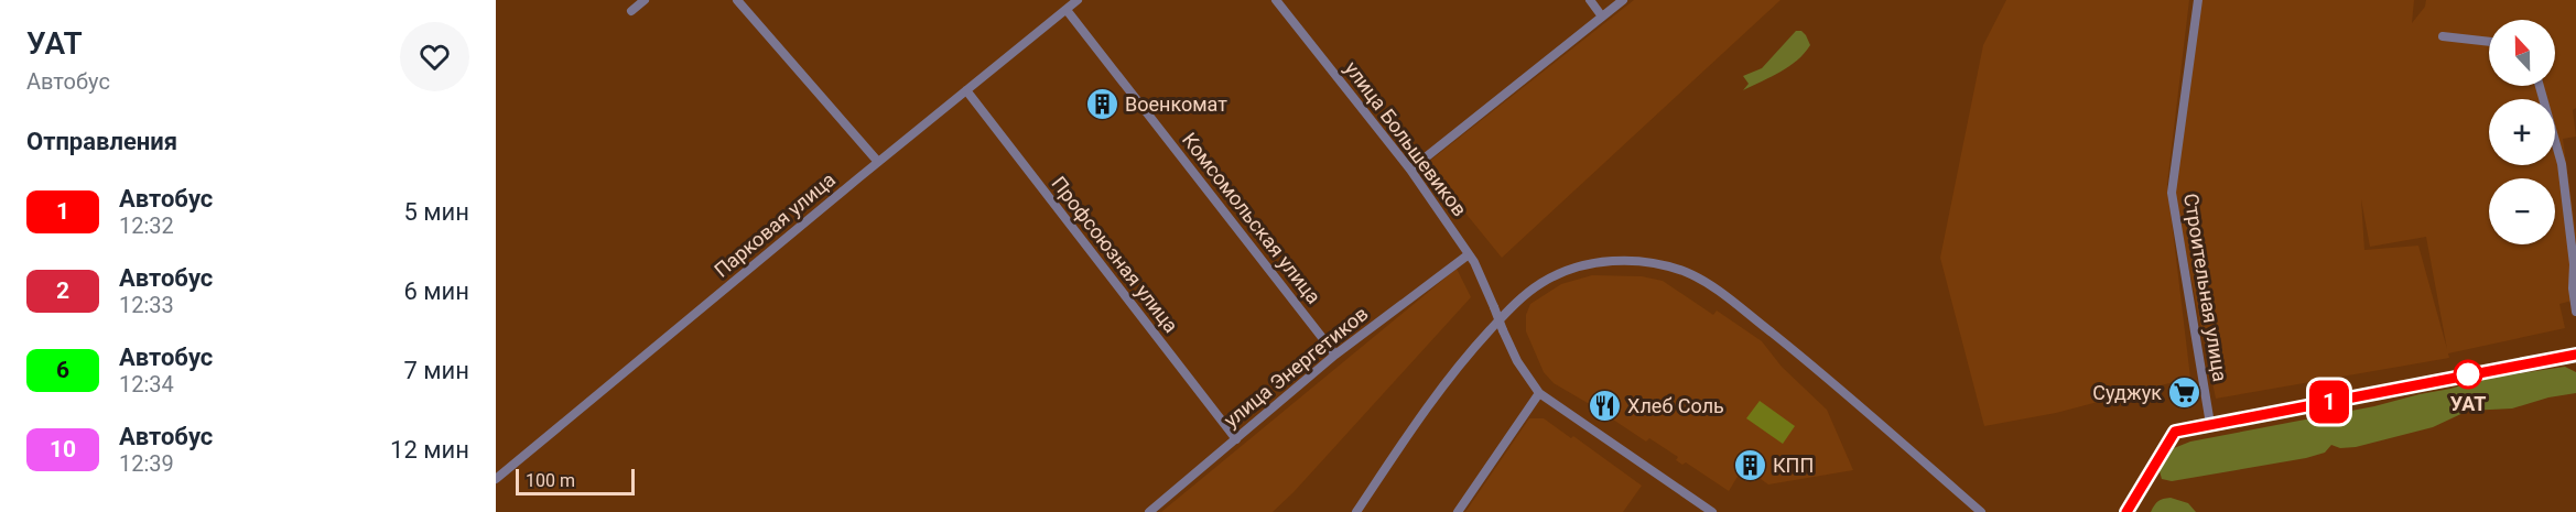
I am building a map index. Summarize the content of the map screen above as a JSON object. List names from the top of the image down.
{
  "streets": {
    "street": [
      "улица Большевиков",
      "Комсомольская улица",
      "Парковая улица",
      "Профсоюзная улица",
      "Строительная улица",
      "улица Энергетиков"
    ]
  },
  "crossings": [
    ["улица Большевиков", "улица Энергетиков"],
    ["Комсомольская улица", "Парковая улица"],
    ["Комсомольская улица", "улица Энергетиков"],
    ["Парковая улица", "Профсоюзная улица"],
    ["Профсоюзная улица", "улица Энергетиков"]
  ],
  "places": {
    "building": ["Военкомат", "КПП"],
    "other": ["УАТ"],
    "supermarket": ["Суджук"],
    "restaurant": ["Хлеб Соль"]
  },
  "lines": ["bus line 1"],
  "scale_bar": "100 m",
  "north": "top",
  "page": {
    "heading": [
      ["УАТ", "Автобус"],
      "Отправления"
    ],
    "on_map": "1",
    "map_buttons": ["+", "−"],
    "list": [
      {
        "mark": "1",
        "name": "Автобус",
        "note": "12:32",
        "value": "5 мин"
      },
      {
        "mark": "2",
        "name": "Автобус",
        "note": "12:33",
        "value": "6 мин"
      },
      {
        "mark": "6",
        "name": "Автобус",
        "note": "12:34",
        "value": "7 мин"
      },
      {
        "mark": "10",
        "name": "Автобус",
        "note": "12:39",
        "value": "12 мин"
      }
    ],
    "scale": "100 m"
  }
}
